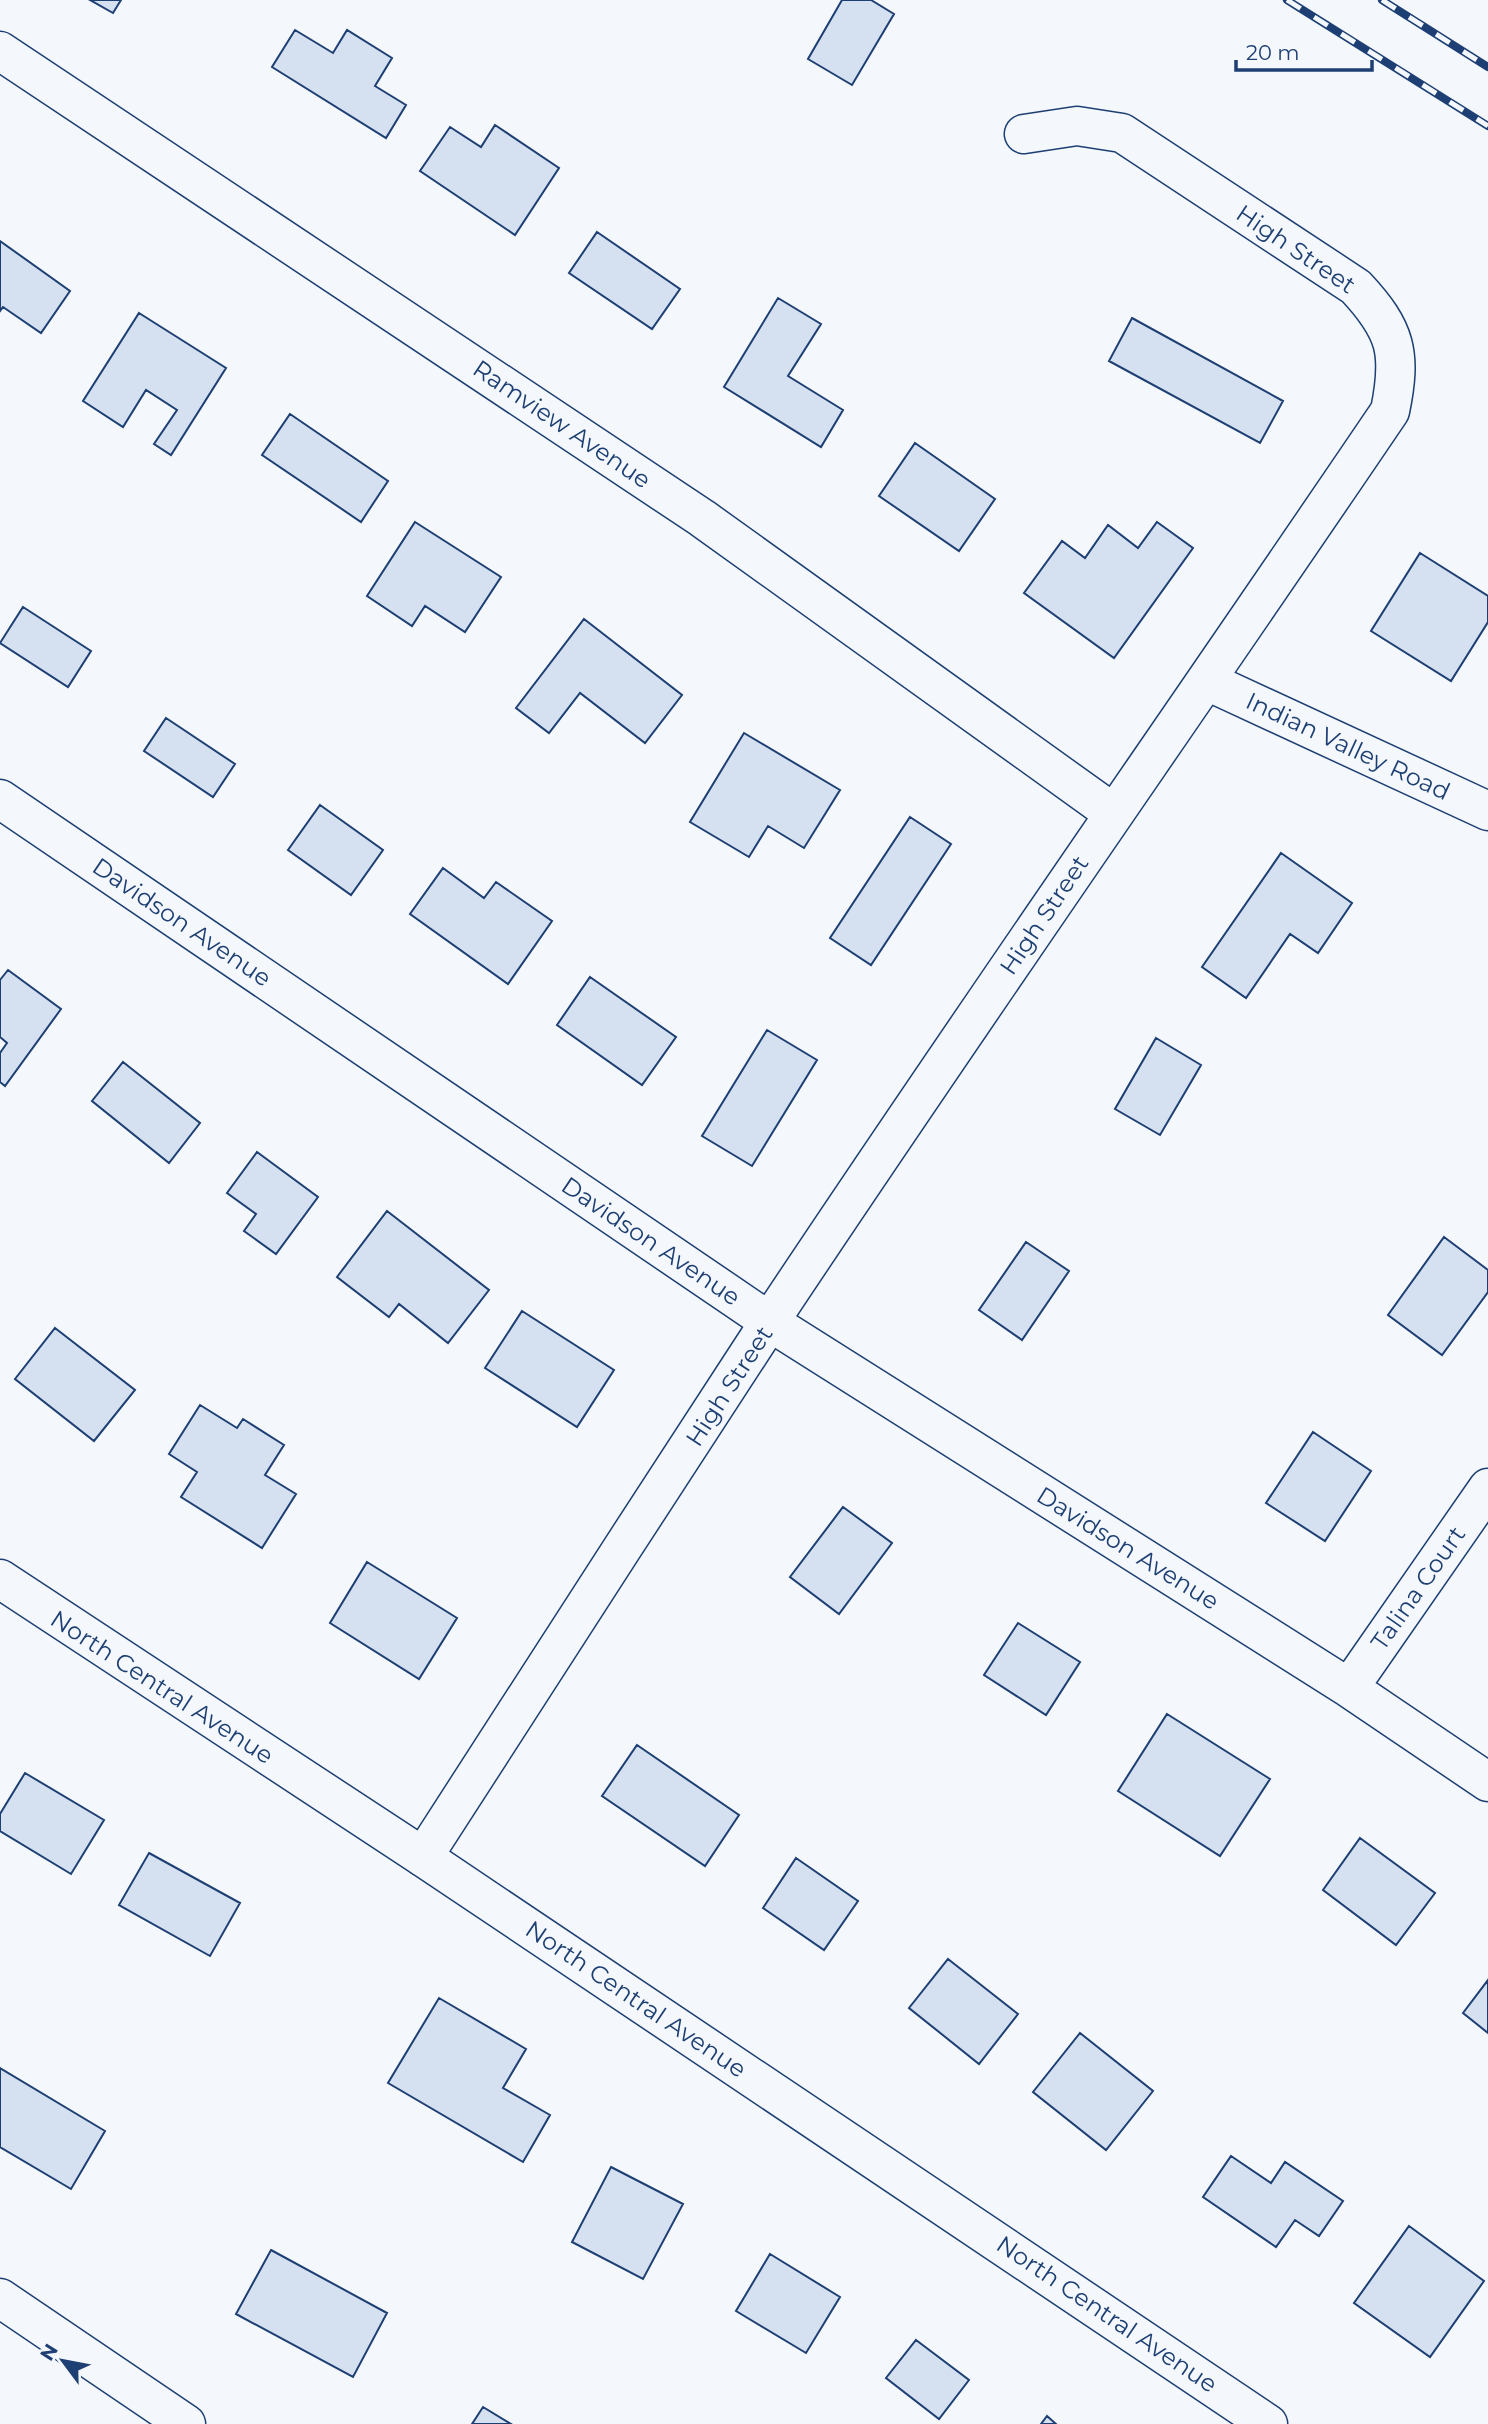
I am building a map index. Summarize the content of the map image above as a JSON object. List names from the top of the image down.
{
  "streets": {
    "street": [
      "High Street",
      "Ramview Avenue",
      "Indian Valley Road",
      "Davidson Avenue",
      "Talina Court",
      "North Central Avenue"
    ]
  },
  "crossings": [
    ["High Street", "Ramview Avenue"],
    ["High Street", "Indian Valley Road"],
    ["High Street", "Davidson Avenue"],
    ["High Street", "North Central Avenue"],
    ["Davidson Avenue", "Talina Court"]
  ],
  "scale_bar": "20 m",
  "north": "top left"
}
